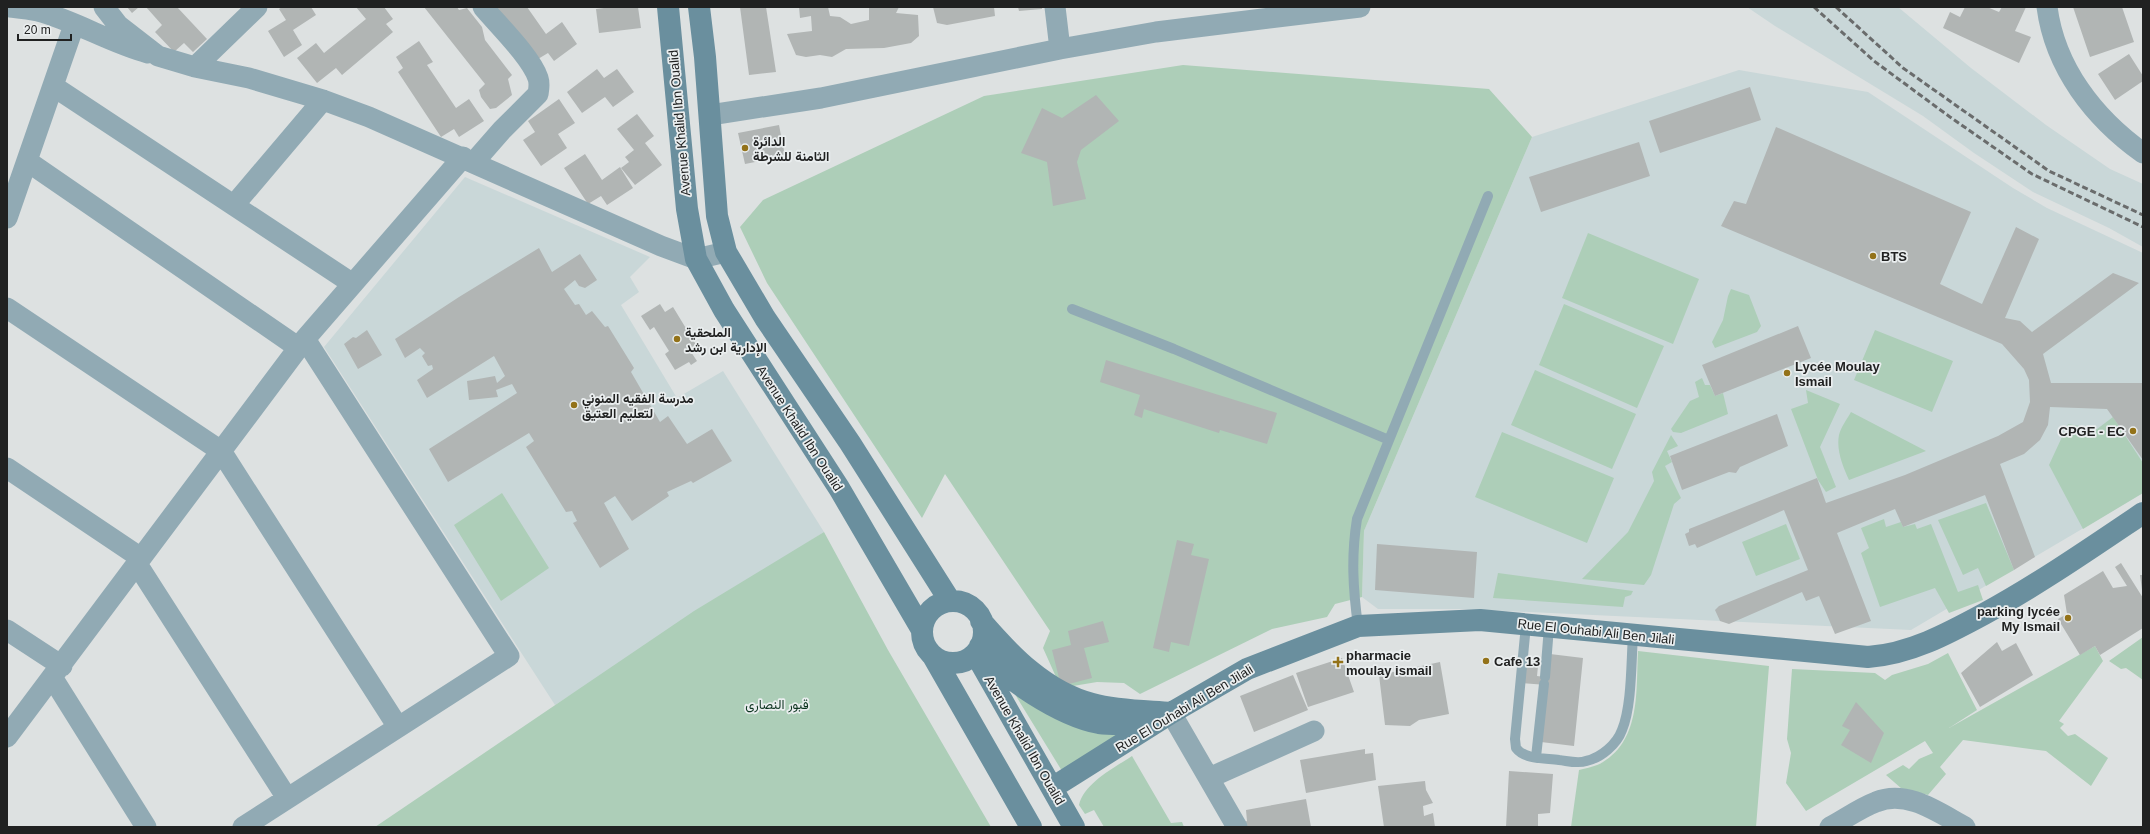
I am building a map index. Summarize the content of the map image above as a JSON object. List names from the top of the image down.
{
  "streets": {
    "main road": ["Avenue Khalid Ibn Oualid", "Rue El Ouhabi Ali Ben Jilali"]
  },
  "crossings": [
    ["Avenue Khalid Ibn Oualid", "Rue El Ouhabi Ali Ben Jilali"]
  ],
  "parks": ["قبور النصارى"],
  "places": {
    "other": [
      "الدائرة الثامنة للشرطة",
      "BTS",
      "الملحقية الإدارية ابن رشد",
      "Lycée Moulay Ismail",
      "مدرسة الفقيه المنوني لتعليم العتيق",
      "CPGE - EC",
      "parking lycée My Ismail",
      "Cafe 13"
    ],
    "health": ["pharmacie moulay ismail"]
  },
  "scale_bar": "20 m"
}
